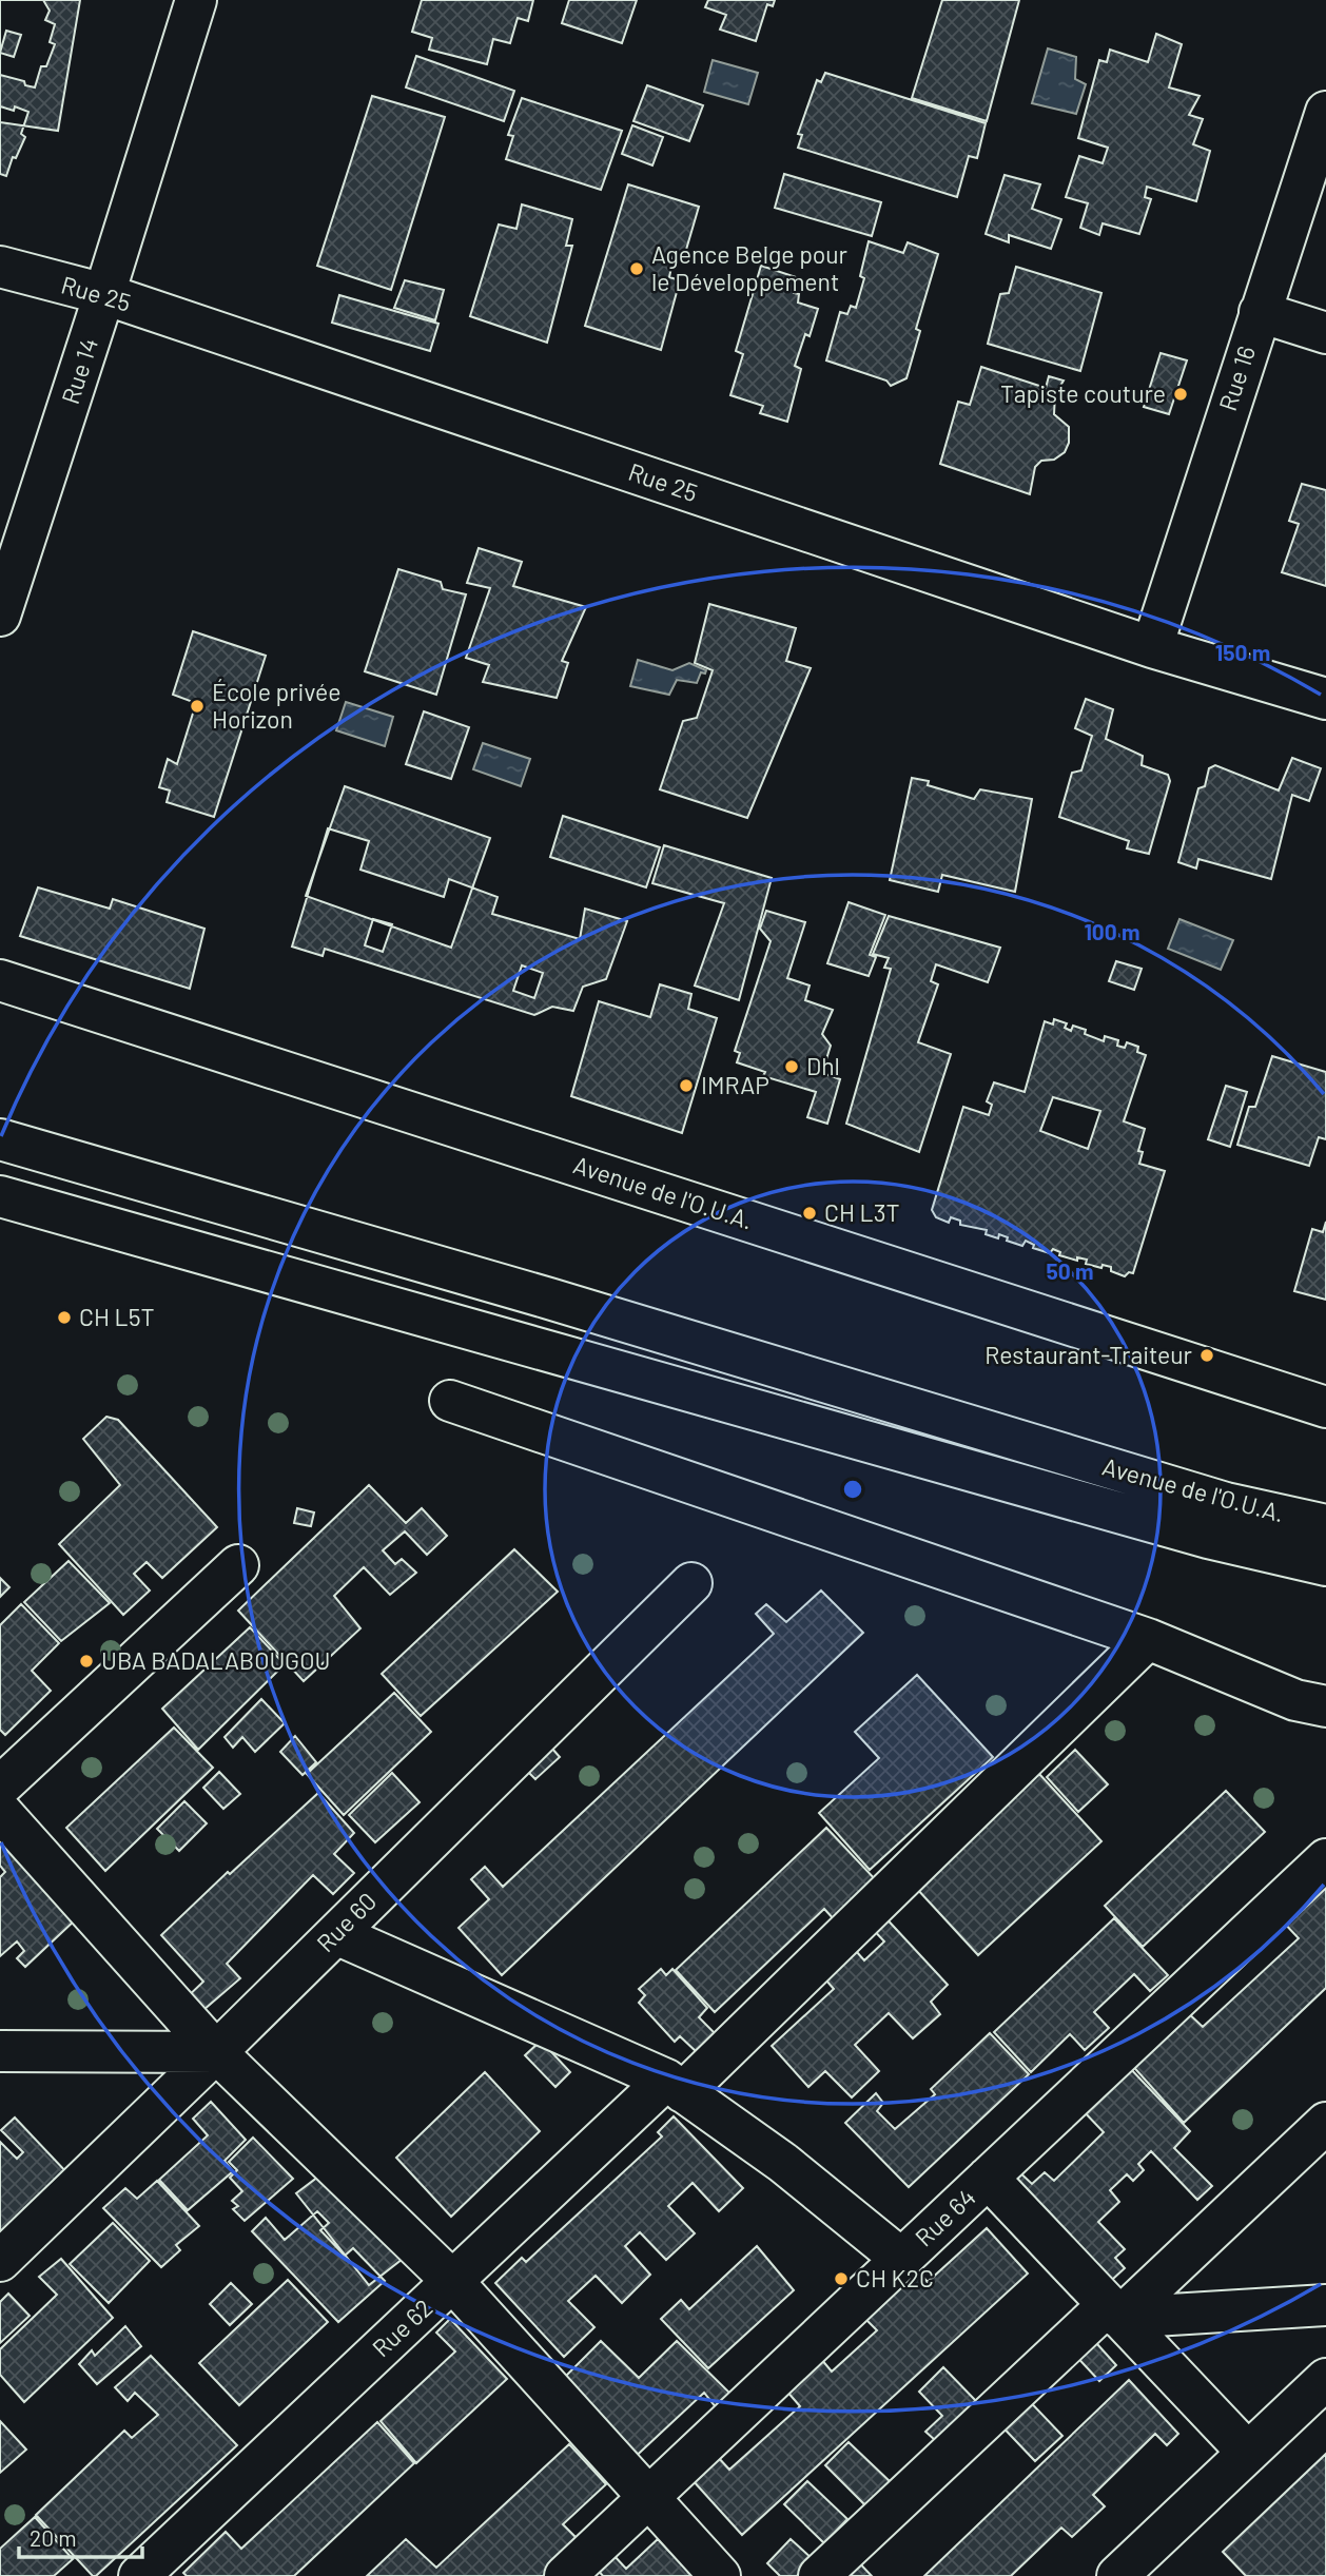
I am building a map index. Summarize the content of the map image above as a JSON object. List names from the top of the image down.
{
  "streets": {
    "street": [
      "Rue 25",
      "Rue 14",
      "Rue 16",
      "Avenue de l'O.U.A.",
      "Rue 60",
      "Rue 64",
      "Rue 62"
    ]
  },
  "crossings": [
    ["Rue 25", "Rue 14"],
    ["Rue 25", "Rue 16"]
  ],
  "places": [
    "Agence Belge pour le Développement",
    "Tapiste couture",
    "École privée Horizon",
    "Dhl",
    "IMRAP",
    "CH L3T",
    "CH L5T",
    "Restaurant-Traiteur",
    "UBA BADALABOUGOU",
    "CH K2C"
  ],
  "scale_bar": "20 m",
  "rings": ["150 m", "100 m", "50 m"]
}
